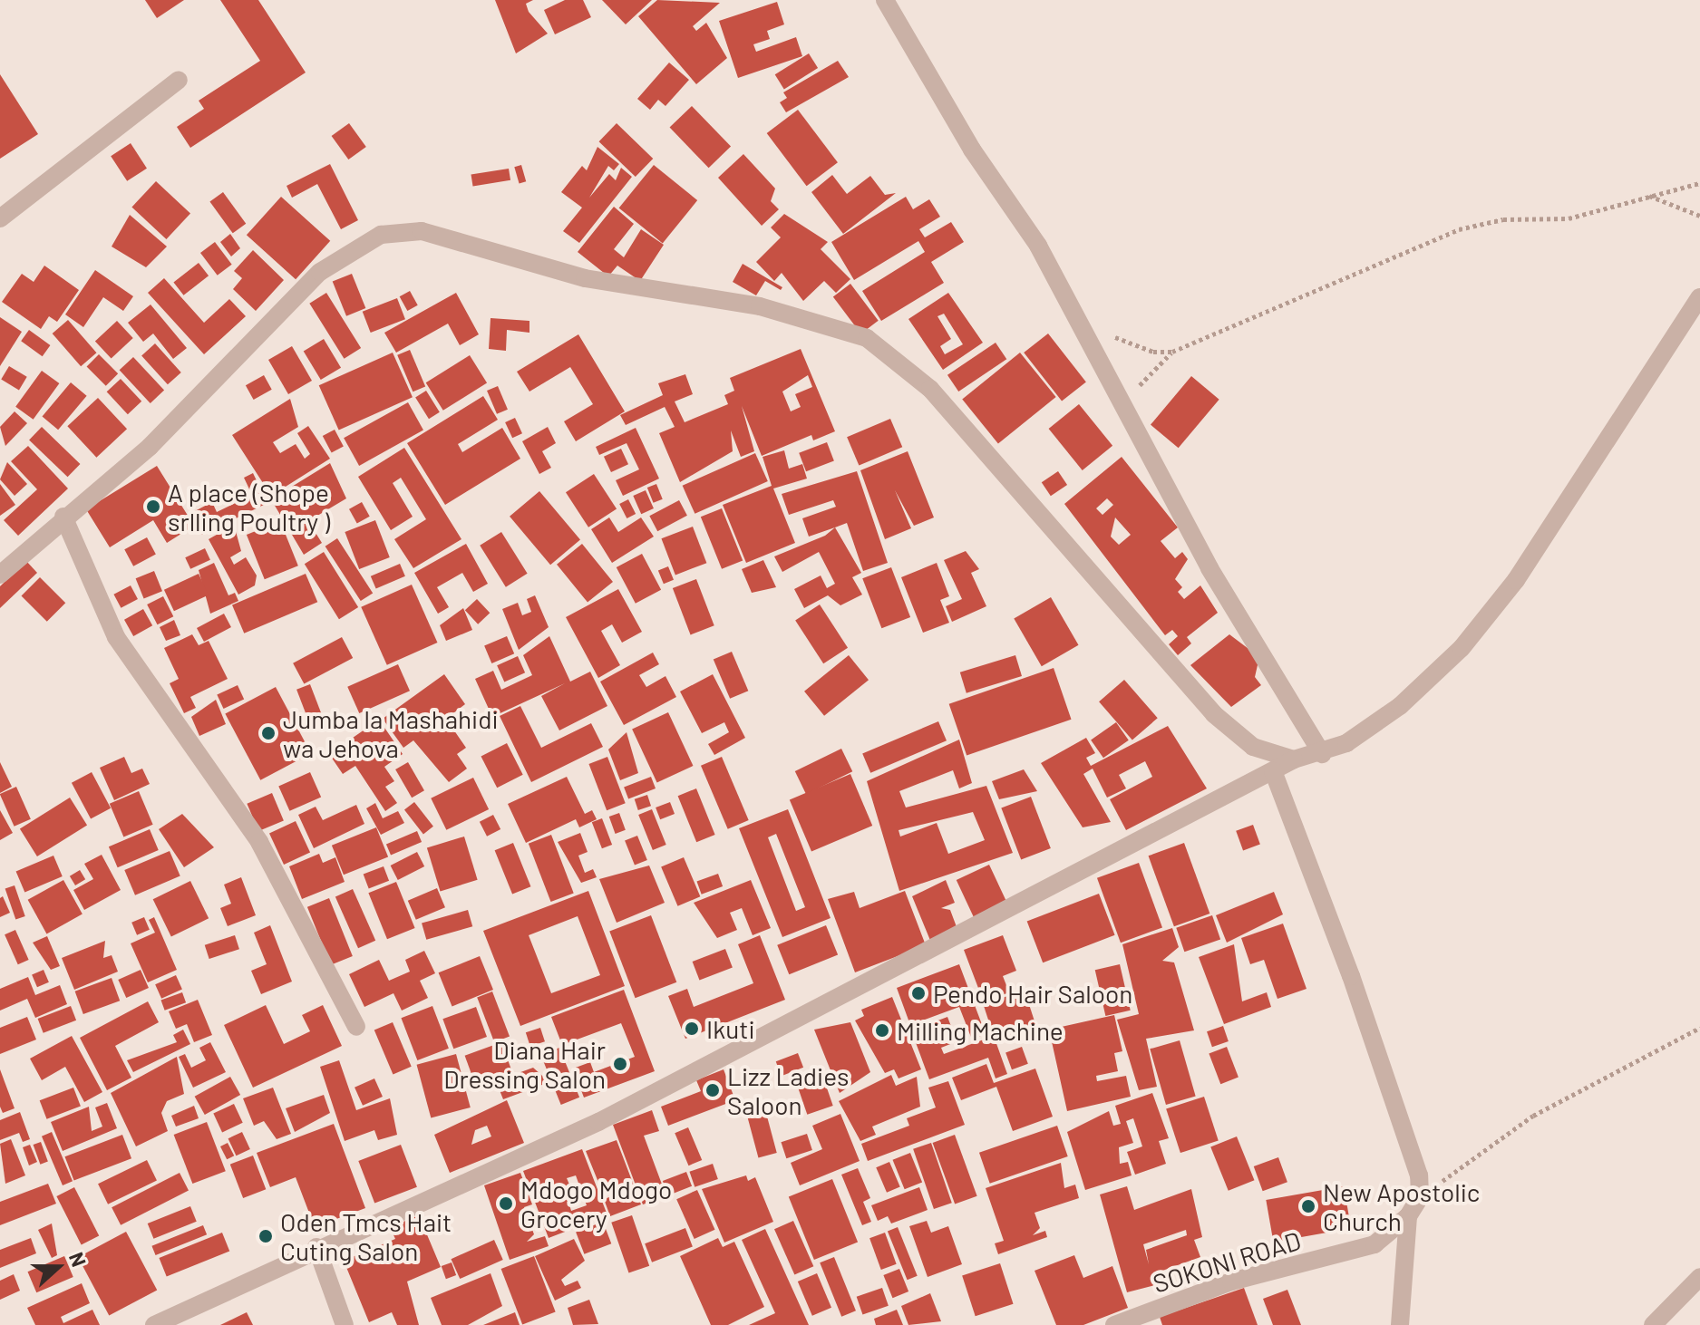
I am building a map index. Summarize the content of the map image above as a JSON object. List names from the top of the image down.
{
  "streets": {
    "street": ["SOKONI ROAD"]
  },
  "places": [
    "A place (Shope srlling Poultry )",
    "Jumba la Mashahidi wa Jehova",
    "Pendo Hair Saloon",
    "Ikuti",
    "Milling Machine",
    "Diana Hair Dressing Salon",
    "Lizz Ladies Saloon",
    "Mdogo Mdogo Grocery",
    "New Apostolic Church",
    "Oden Tmcs Hait Cuting Salon"
  ],
  "north": "right"
}
